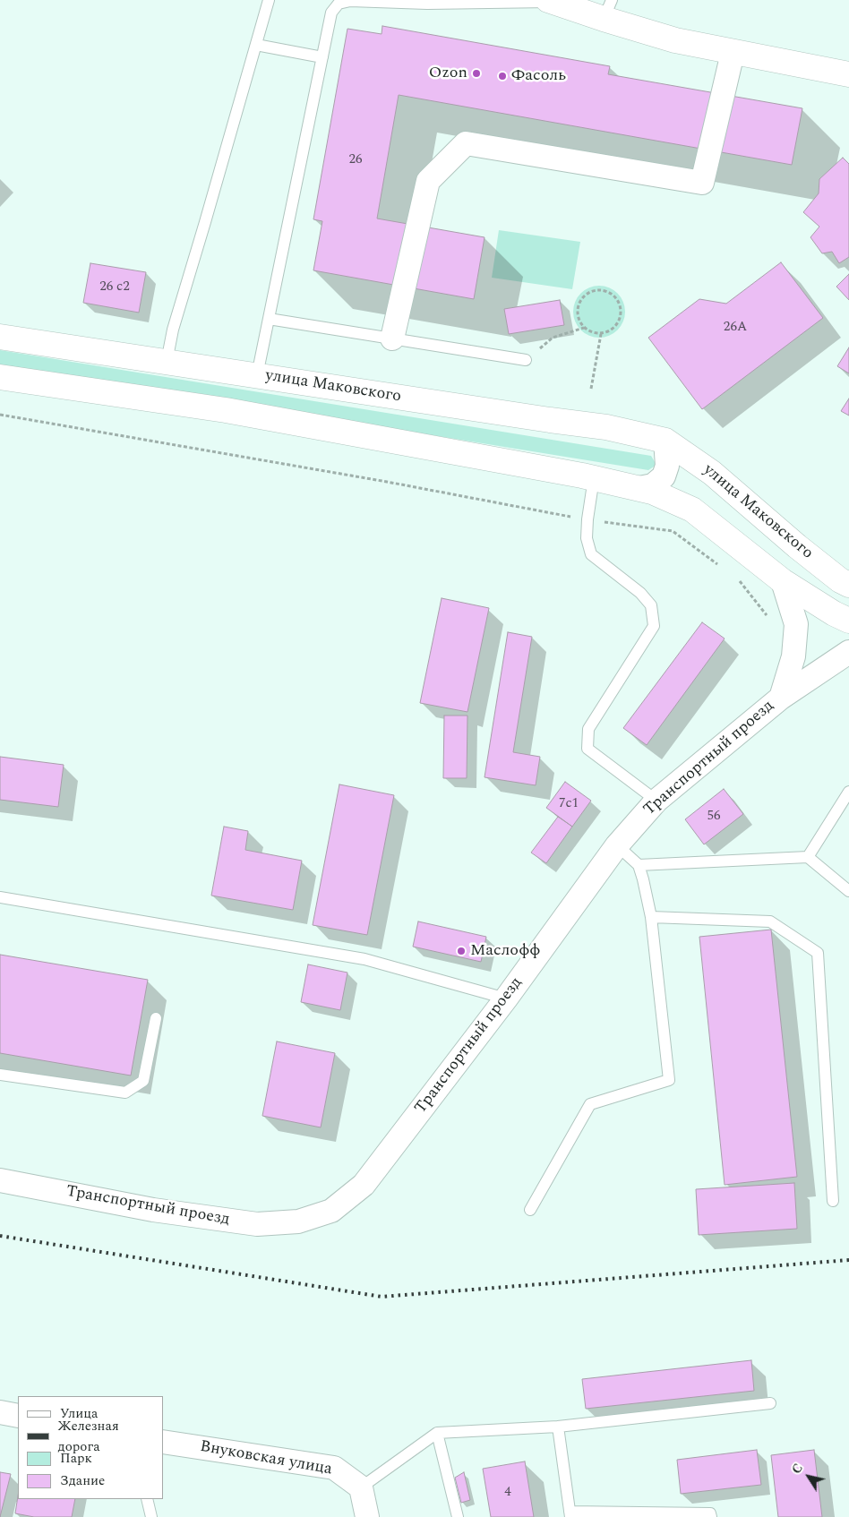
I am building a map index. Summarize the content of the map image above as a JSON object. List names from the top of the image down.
{
  "streets": {
    "main road": ["улица Маковского"],
    "street": ["Транспортный проезд", "Внуковская улица"]
  },
  "places": ["Ozon", "Фасоль", "Маслофф"],
  "house_numbers": [
    "26",
    "26 с2",
    "26А",
    "7с1",
    "56",
    "4"
  ],
  "legend": [
    "Улица",
    "Железная дорога",
    "Парк",
    "Здание"
  ],
  "north": "top left"
}
